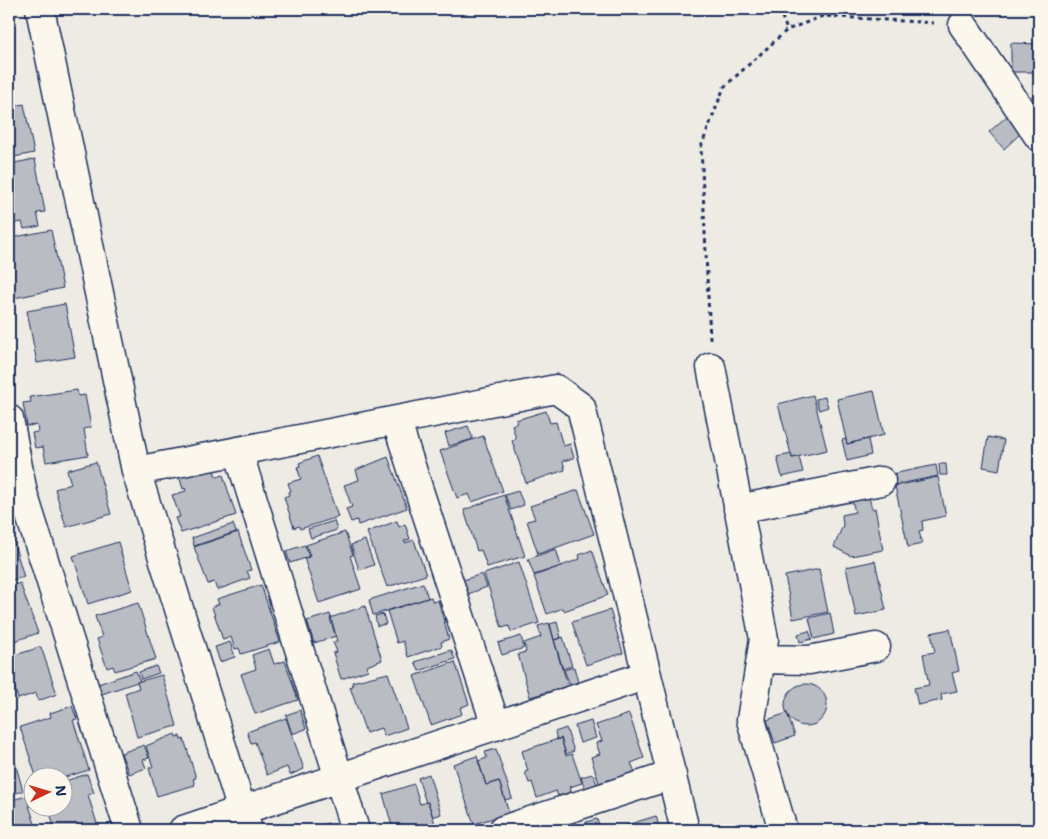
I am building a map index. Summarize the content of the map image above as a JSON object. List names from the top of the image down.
{
  "north": "right"
}
